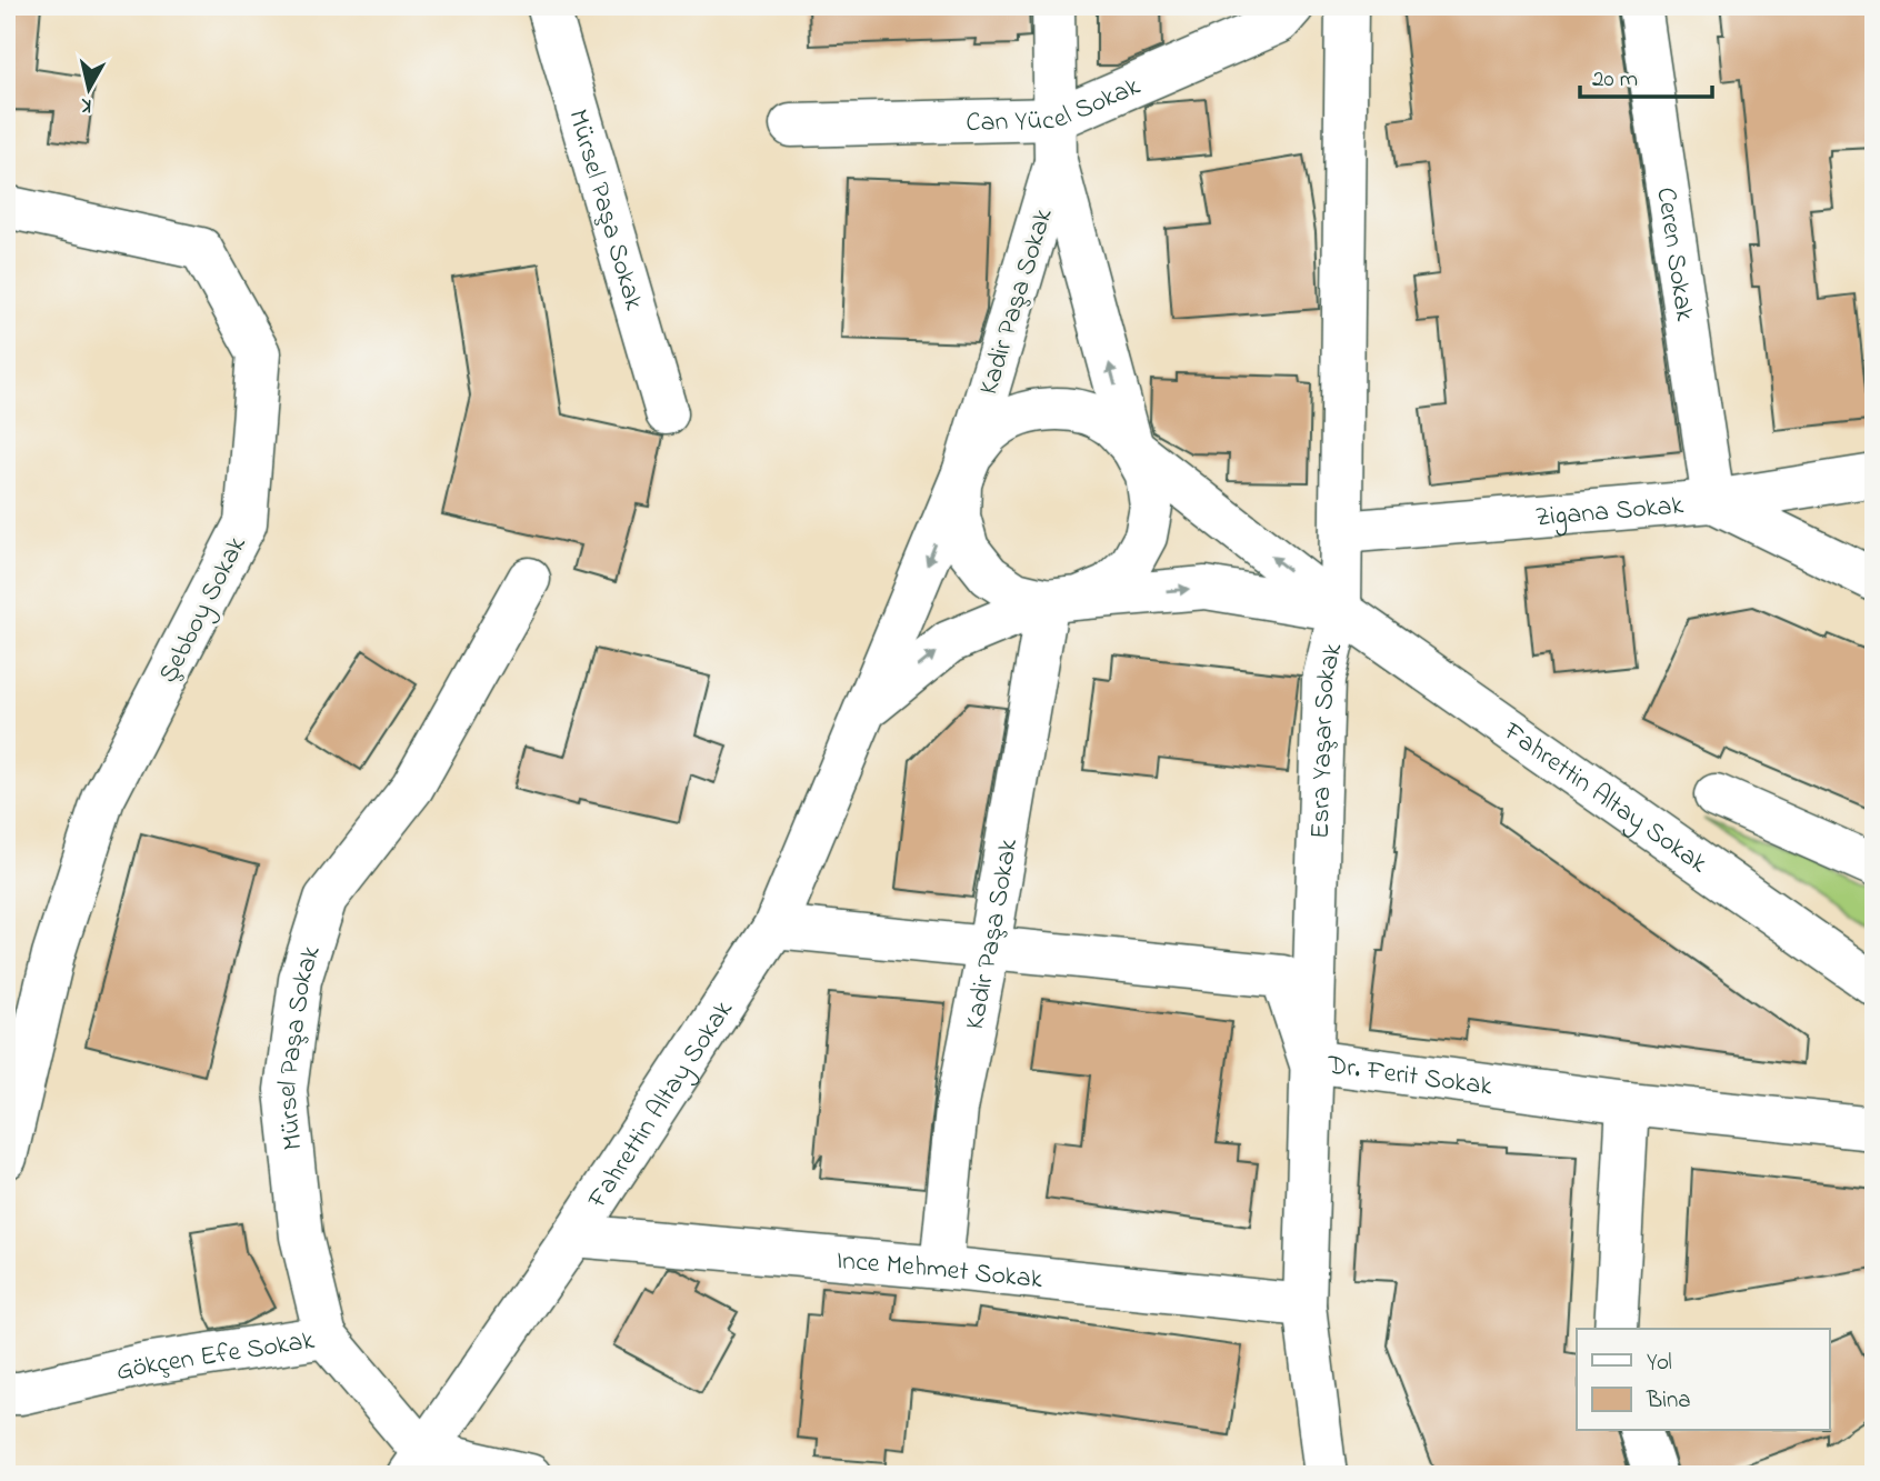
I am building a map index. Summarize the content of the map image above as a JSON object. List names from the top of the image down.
{
  "streets": {
    "street": [
      "Can Yücel Sokak",
      "Mürsel Paşa Sokak",
      "Ceren Sokak",
      "Kadir Paşa Sokak",
      "Zigana Sokak",
      "Şebboy Sokak",
      "Esra Yaşar Sokak",
      "Fahrettin Altay Sokak",
      "Dr. Ferit Sokak",
      "Ince Mehmet Sokak",
      "Gökçen Efe Sokak"
    ]
  },
  "crossings": [
    ["Can Yücel Sokak", "Kadir Paşa Sokak"],
    ["Mürsel Paşa Sokak", "Gökçen Efe Sokak"],
    ["Ceren Sokak", "Zigana Sokak"],
    ["Kadir Paşa Sokak", "Fahrettin Altay Sokak"],
    ["Kadir Paşa Sokak", "Dr. Ferit Sokak"],
    ["Kadir Paşa Sokak", "Ince Mehmet Sokak"],
    ["Zigana Sokak", "Esra Yaşar Sokak"],
    ["Esra Yaşar Sokak", "Fahrettin Altay Sokak"],
    ["Esra Yaşar Sokak", "Dr. Ferit Sokak"],
    ["Esra Yaşar Sokak", "Ince Mehmet Sokak"],
    ["Fahrettin Altay Sokak", "Dr. Ferit Sokak"],
    ["Fahrettin Altay Sokak", "Ince Mehmet Sokak"],
    ["Fahrettin Altay Sokak", "Gökçen Efe Sokak"]
  ],
  "legend": ["Yol", "Bina"],
  "scale_bar": "20 m",
  "north": "bottom"
}
